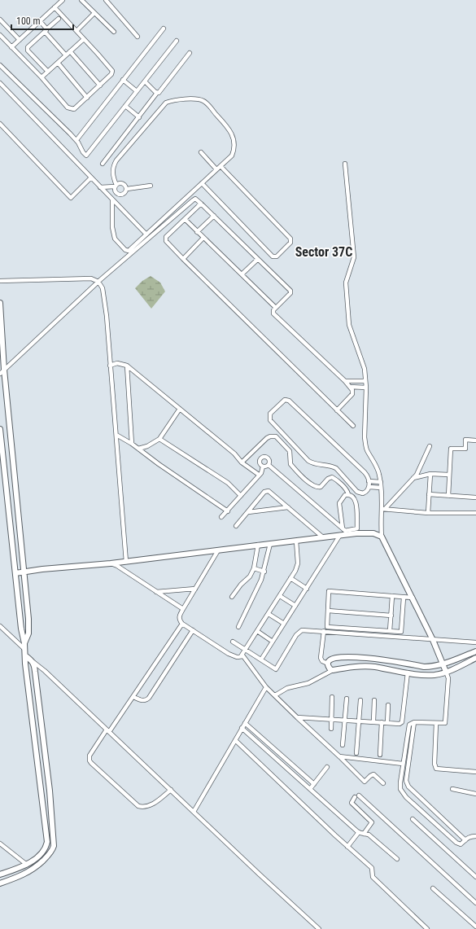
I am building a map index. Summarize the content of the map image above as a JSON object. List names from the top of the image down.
{
  "districts": ["Sector 37C"],
  "scale_bar": "100 m"
}
